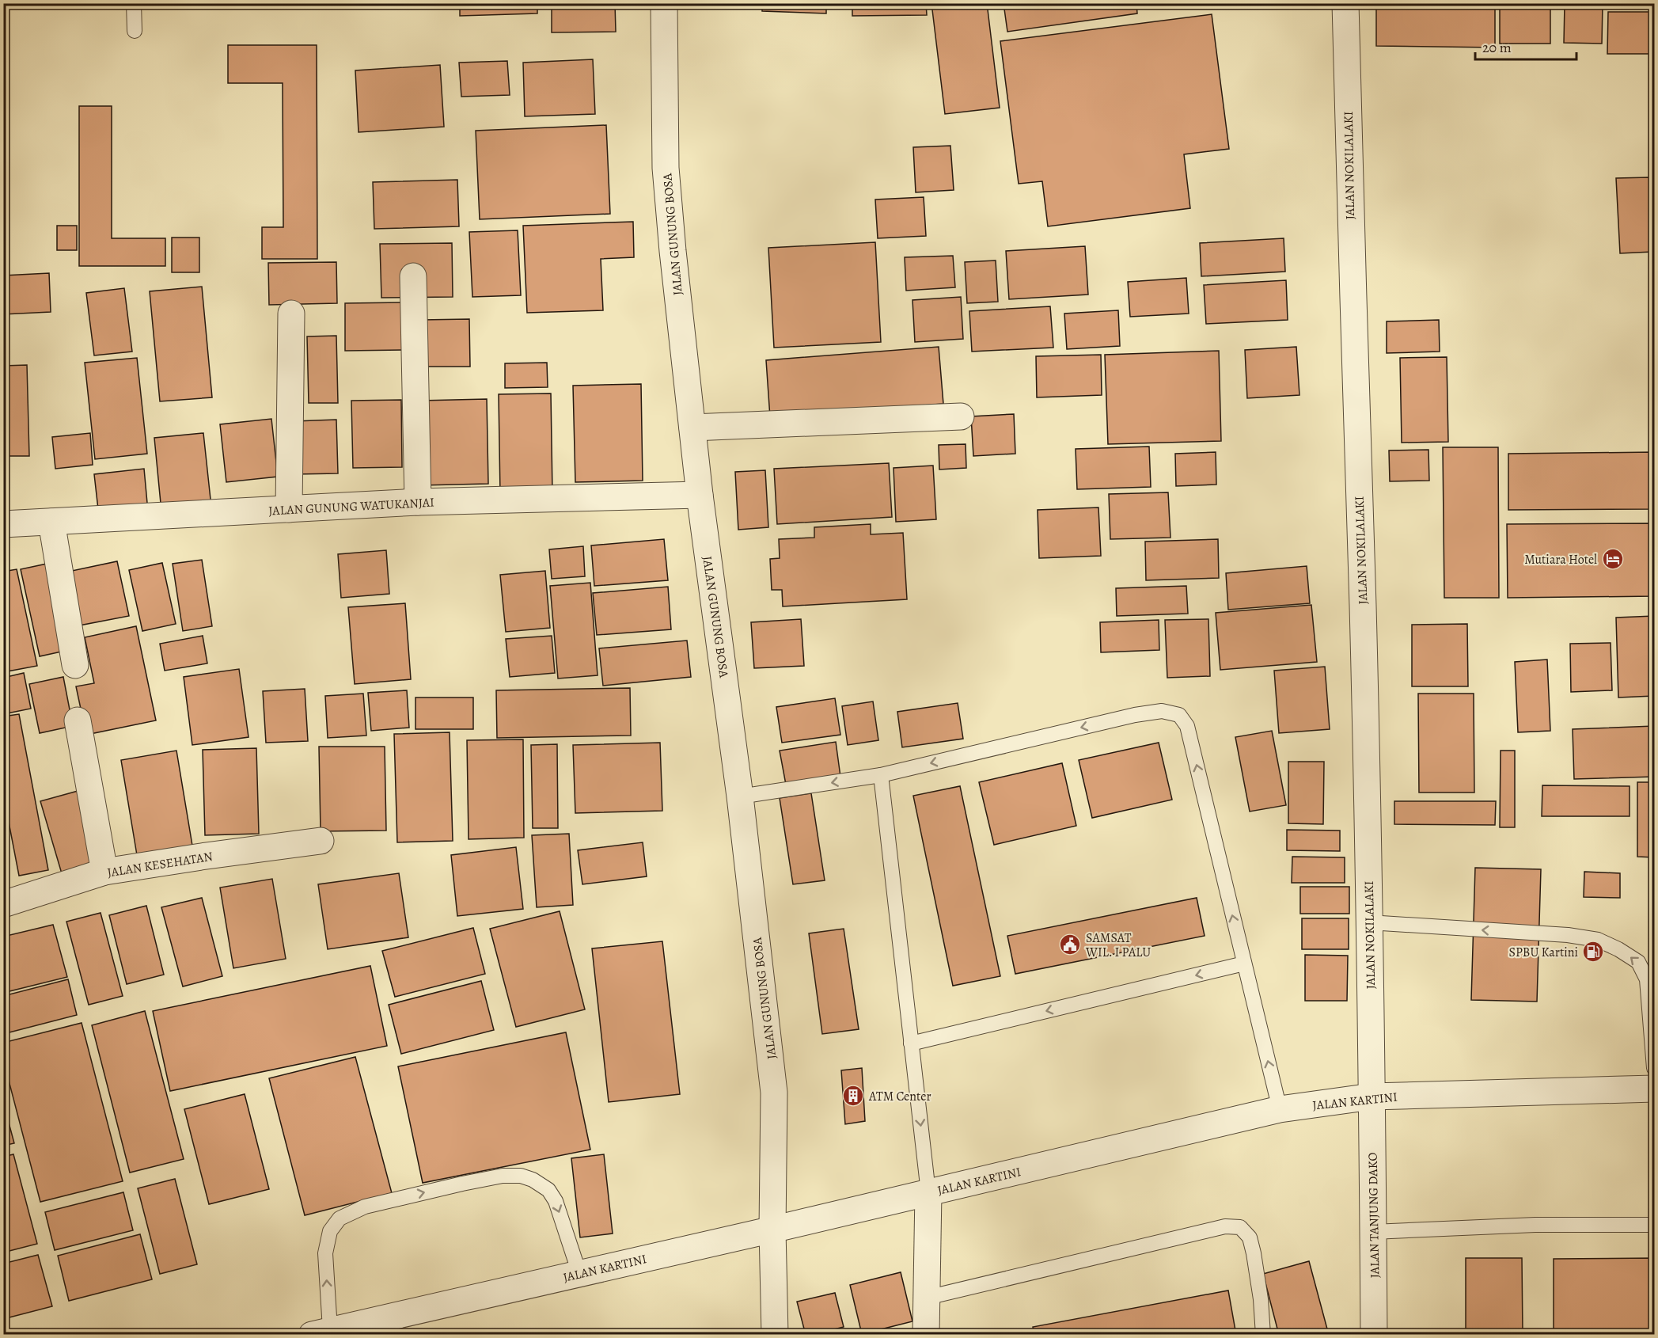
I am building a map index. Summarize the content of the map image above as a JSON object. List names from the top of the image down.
{
  "streets": {
    "street": [
      "JALAN NOKILALAKI",
      "JALAN GUNUNG BOSA",
      "JALAN GUNUNG WATUKANJAI",
      "JALAN KESEHATAN",
      "JALAN KARTINI",
      "JALAN TANJUNG DAKO"
    ]
  },
  "crossings": [
    ["JALAN NOKILALAKI", "JALAN KARTINI"],
    ["JALAN NOKILALAKI", "JALAN TANJUNG DAKO"],
    ["JALAN GUNUNG BOSA", "JALAN GUNUNG WATUKANJAI"],
    ["JALAN GUNUNG BOSA", "JALAN KARTINI"],
    ["JALAN KARTINI", "JALAN TANJUNG DAKO"]
  ],
  "places": {
    "hotel": ["Mutiara Hotel"],
    "public building": ["SAMSAT WIL. I PALU"],
    "fuel station": ["SPBU Kartini"],
    "building": ["ATM Center"]
  },
  "scale_bar": "20 m"
}
